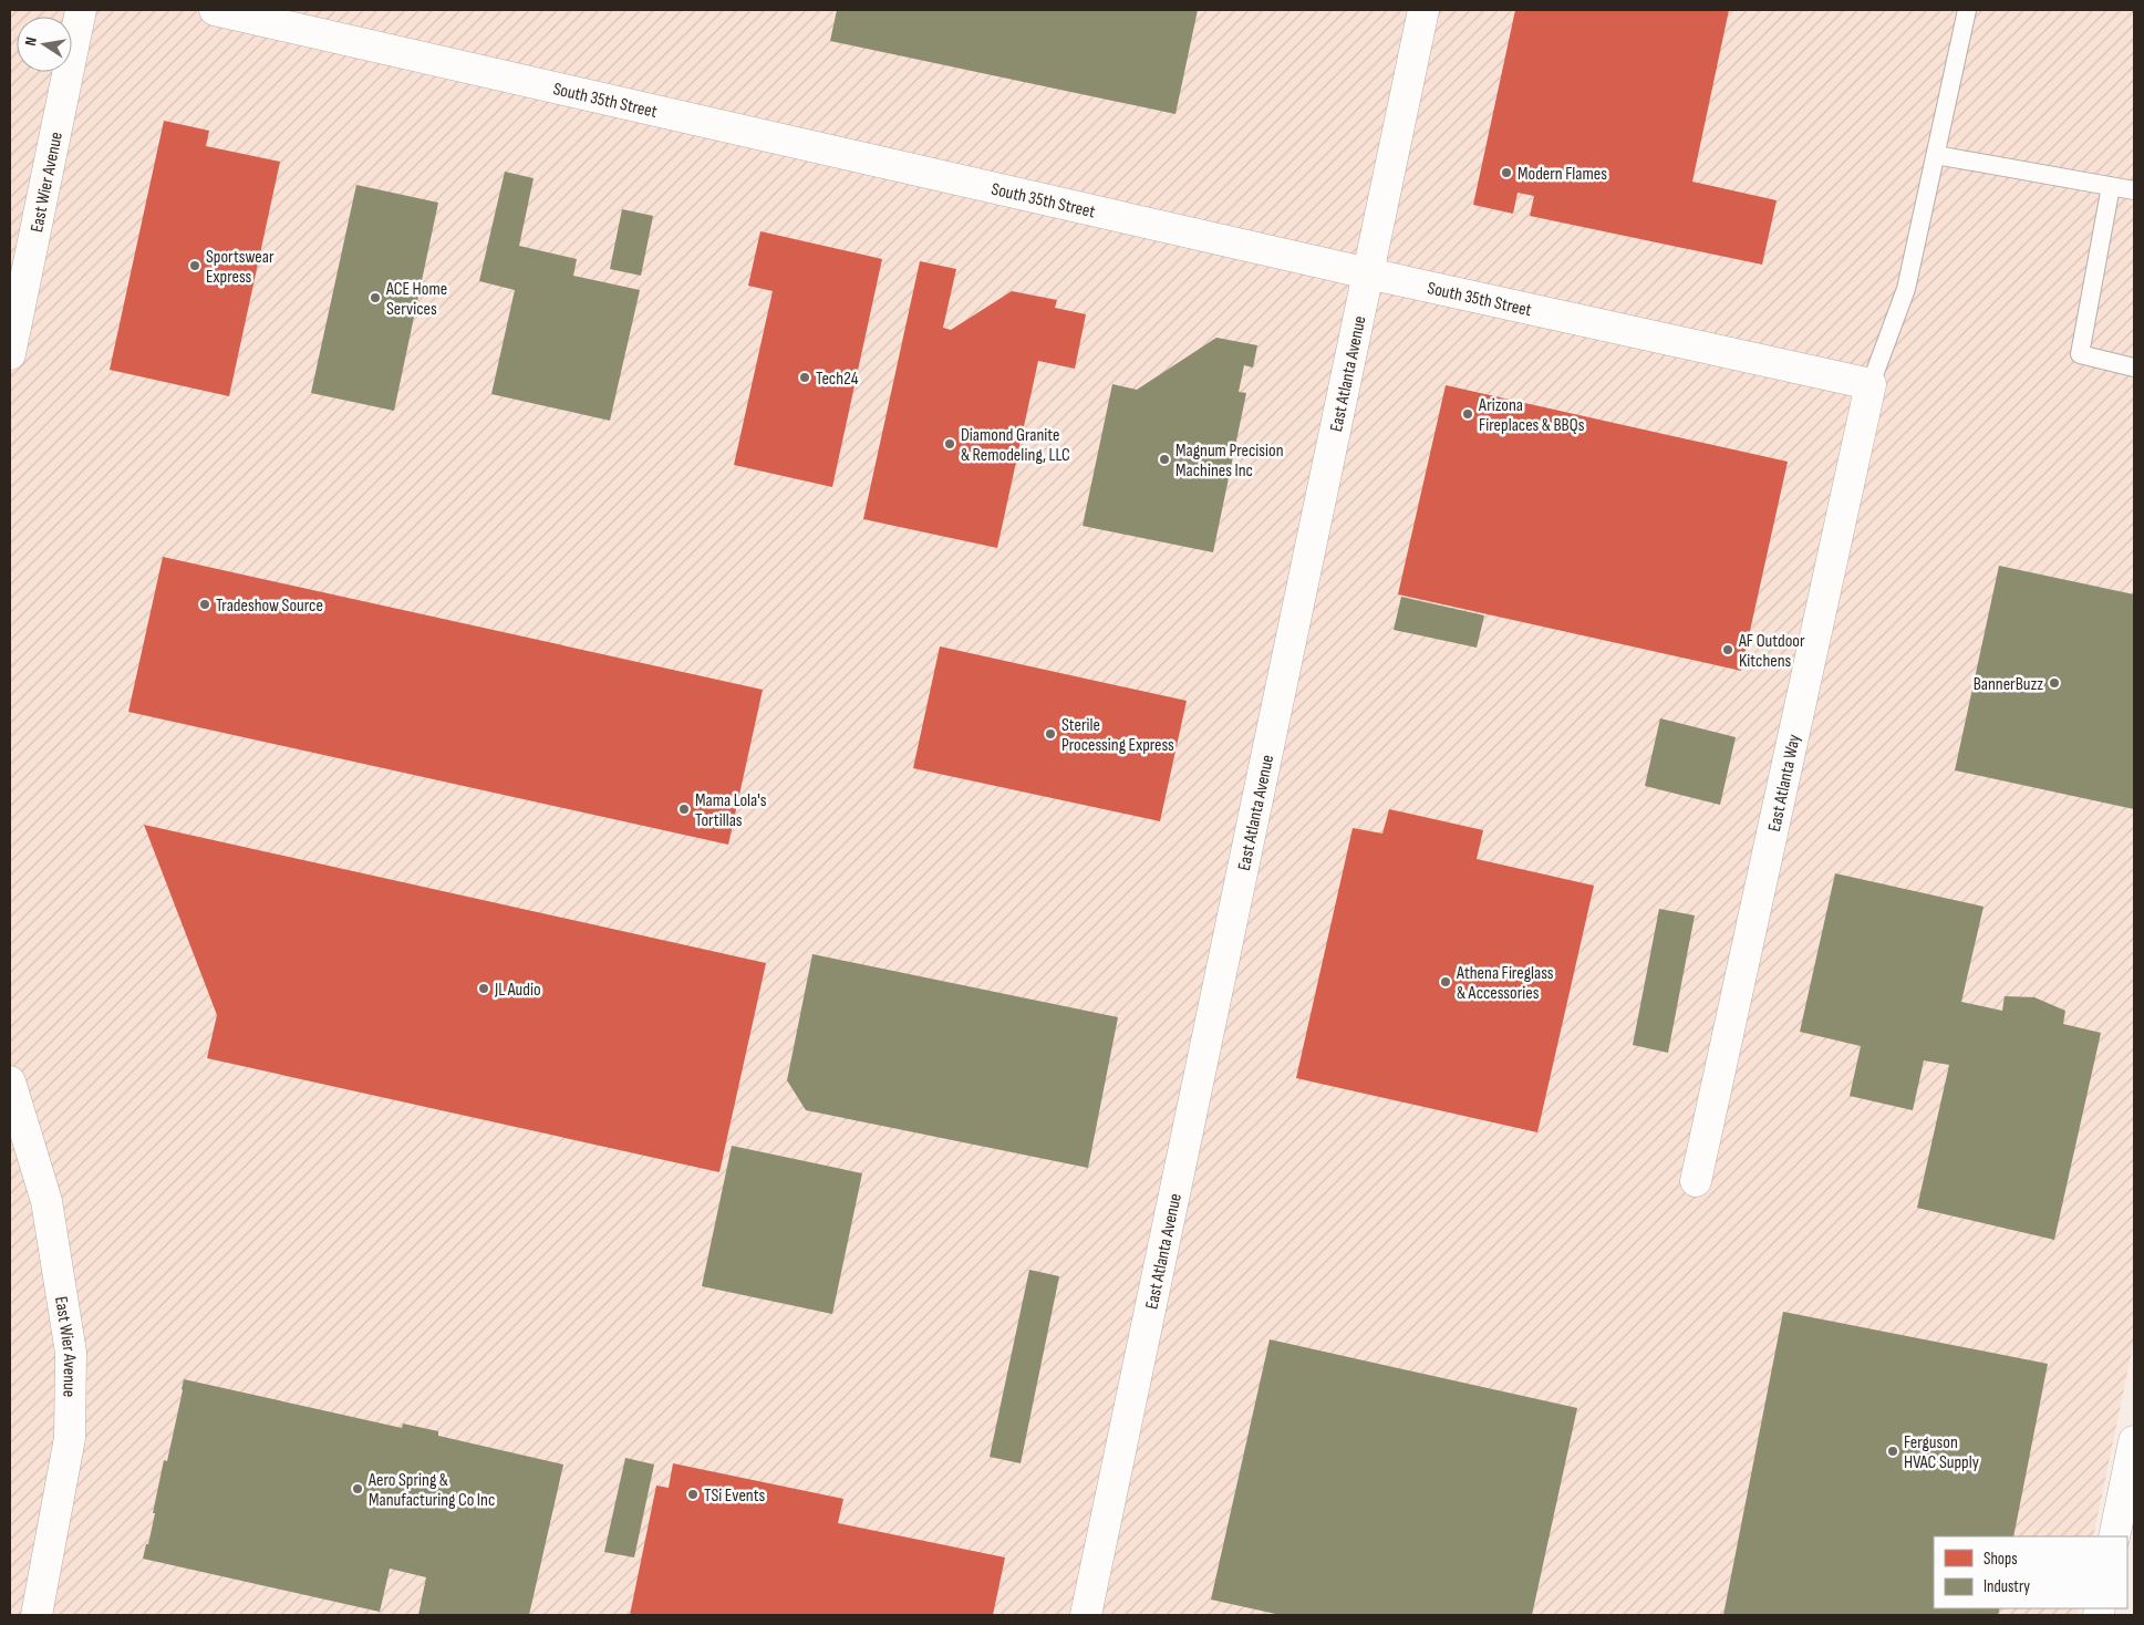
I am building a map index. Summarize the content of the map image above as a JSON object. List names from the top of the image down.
{
  "streets": {
    "street": [
      "South 35th Street",
      "East Wier Avenue",
      "East Atlanta Avenue",
      "East Atlanta Way"
    ]
  },
  "crossings": [
    ["South 35th Street", "East Atlanta Avenue"],
    ["South 35th Street", "East Atlanta Way"]
  ],
  "places": [
    "Modern Flames",
    "Sportswear Express",
    "ACE Home Services",
    "Tech24",
    "Arizona Fireplaces & BBQs",
    "Diamond Granite & Remodeling, LLC",
    "Magnum Precision Machines Inc",
    "Tradeshow Source",
    "AF Outdoor Kitchens",
    "BannerBuzz",
    "Sterile Processing Express",
    "Mama Lola's Tortillas",
    "Athena Fireglass & Accessories",
    "JL Audio",
    "Ferguson HVAC Supply",
    "Aero Spring & Manufacturing Co Inc",
    "TSi Events"
  ],
  "legend": ["Shops", "Industry"],
  "north": "left"
}
